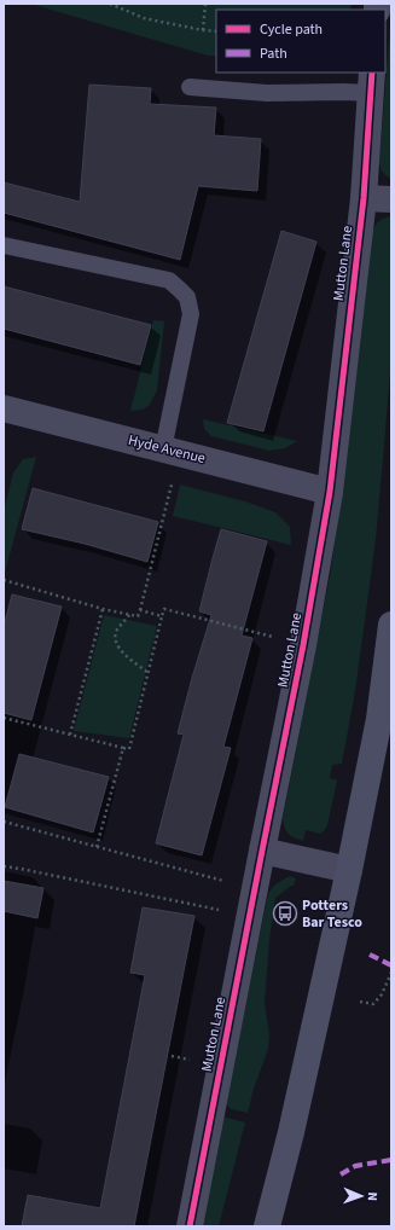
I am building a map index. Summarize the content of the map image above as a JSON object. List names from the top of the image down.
{
  "streets": {
    "street": ["Mutton Lane", "Hyde Avenue"]
  },
  "crossings": [
    ["Mutton Lane", "Hyde Avenue"]
  ],
  "places": {
    "bus stop": ["Potters Bar Tesco"]
  },
  "legend": ["Cycle path", "Path"],
  "north": "right"
}
